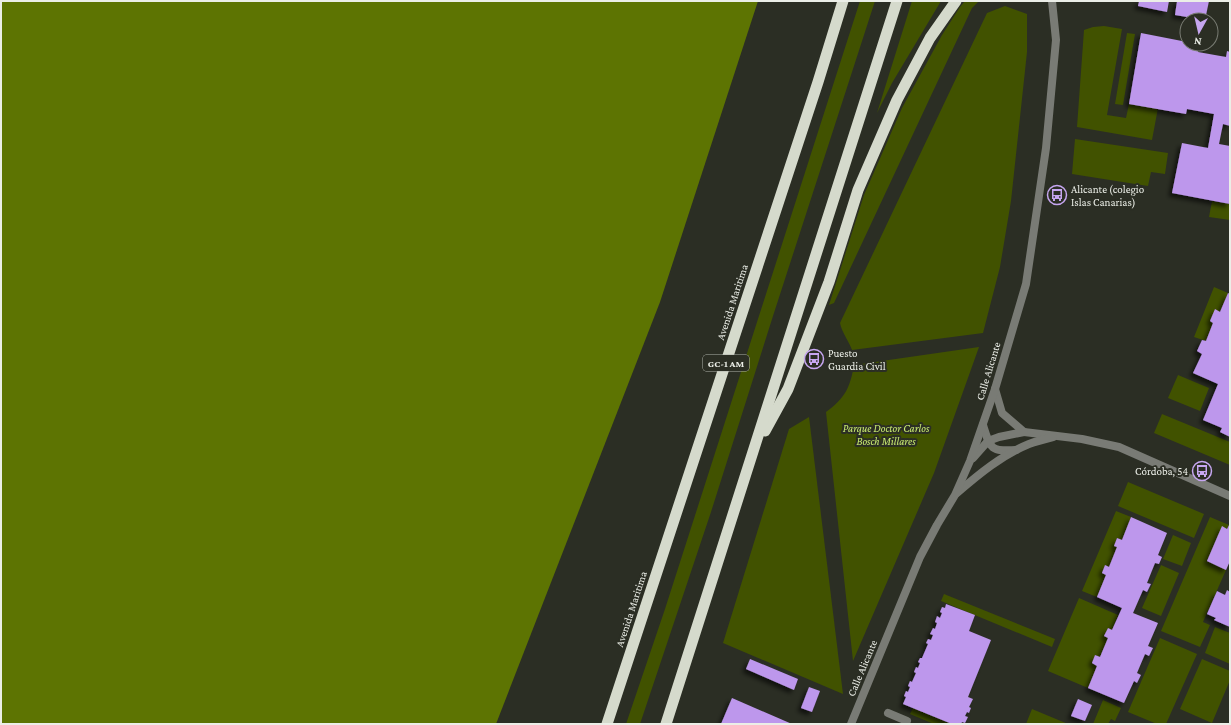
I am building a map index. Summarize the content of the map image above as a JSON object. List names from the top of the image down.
{
  "streets": {
    "highway": ["Avenida Maritima", "GC-1 AM"],
    "street": ["Calle Alicante"]
  },
  "parks": ["Parque Doctor Carlos Bosch Millares"],
  "places": {
    "bus stop": ["Alicante (colegio Islas Canarias)", "Puesto Guardia Civil", "Córdoba, 54"]
  },
  "north": "bottom"
}
